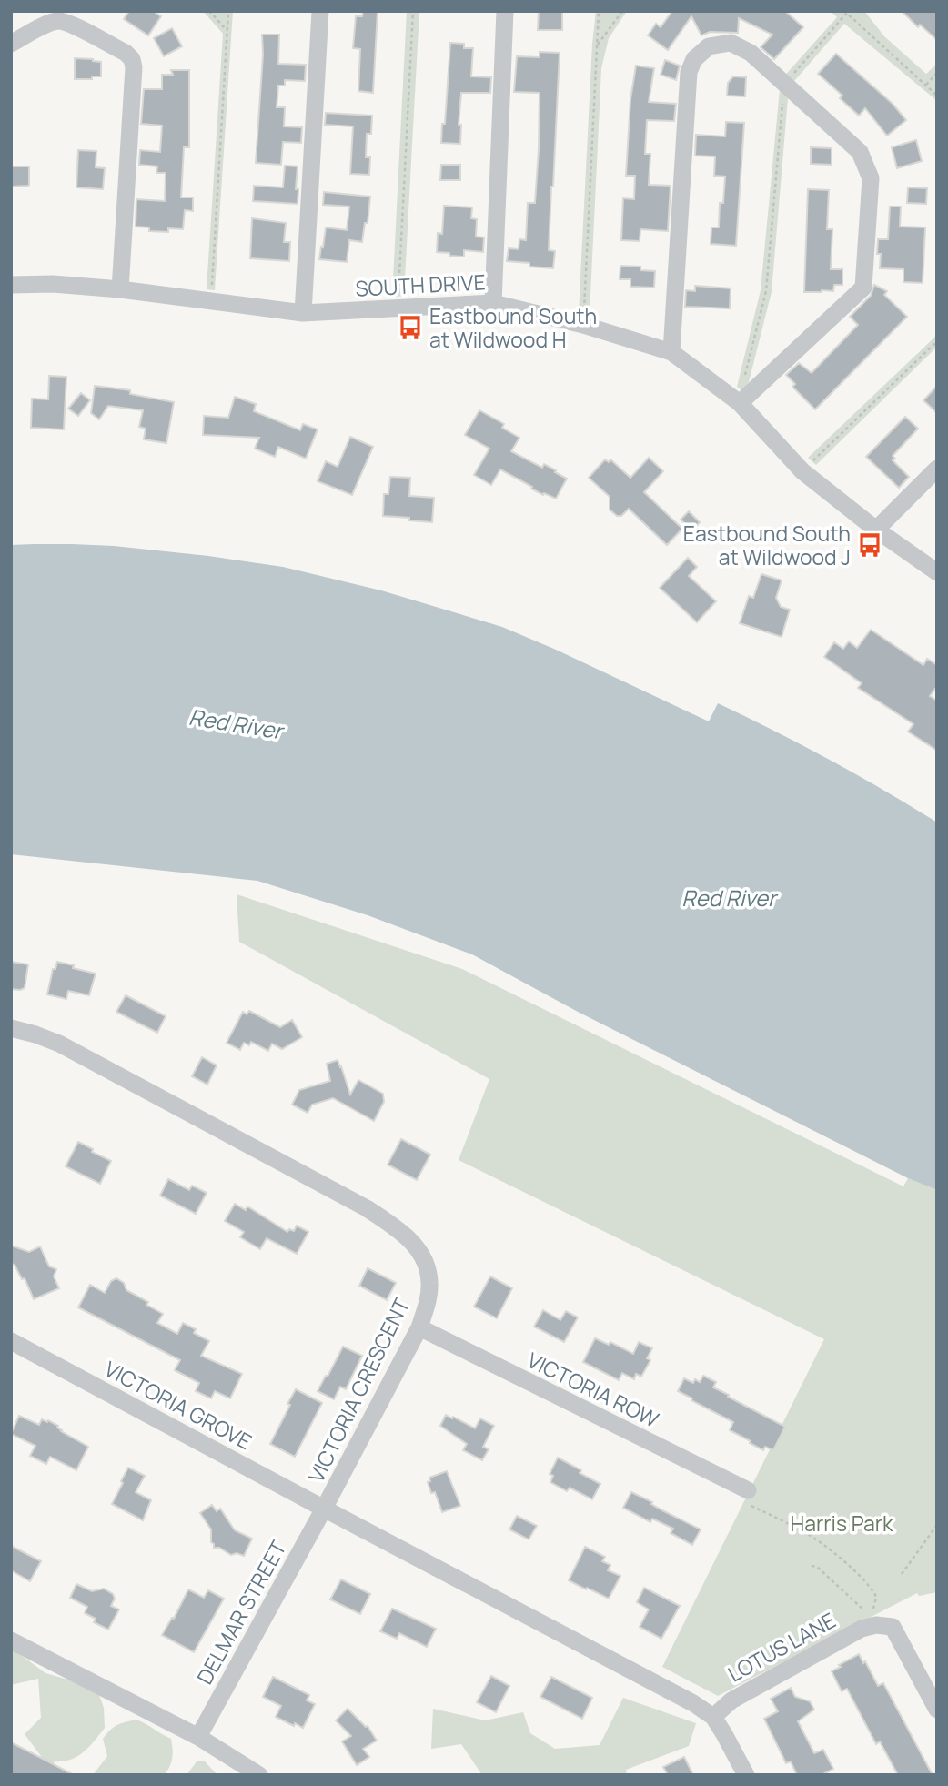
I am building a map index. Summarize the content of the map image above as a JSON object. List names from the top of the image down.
{
  "streets": {
    "street": [
      "SOUTH DRIVE",
      "VICTORIA ROW",
      "VICTORIA CRESCENT",
      "VICTORIA GROVE",
      "DELMAR STREET",
      "LOTUS LANE"
    ]
  },
  "crossings": [
    ["VICTORIA ROW", "VICTORIA CRESCENT"],
    ["VICTORIA CRESCENT", "VICTORIA GROVE"],
    ["VICTORIA CRESCENT", "DELMAR STREET"],
    ["VICTORIA CRESCENT", "LOTUS LANE"],
    ["VICTORIA GROVE", "DELMAR STREET"]
  ],
  "water": ["Red River"],
  "parks": ["Harris Park"],
  "places": {
    "bus stop": ["Eastbound South at Wildwood H", "Eastbound South at Wildwood J"]
  }
}
